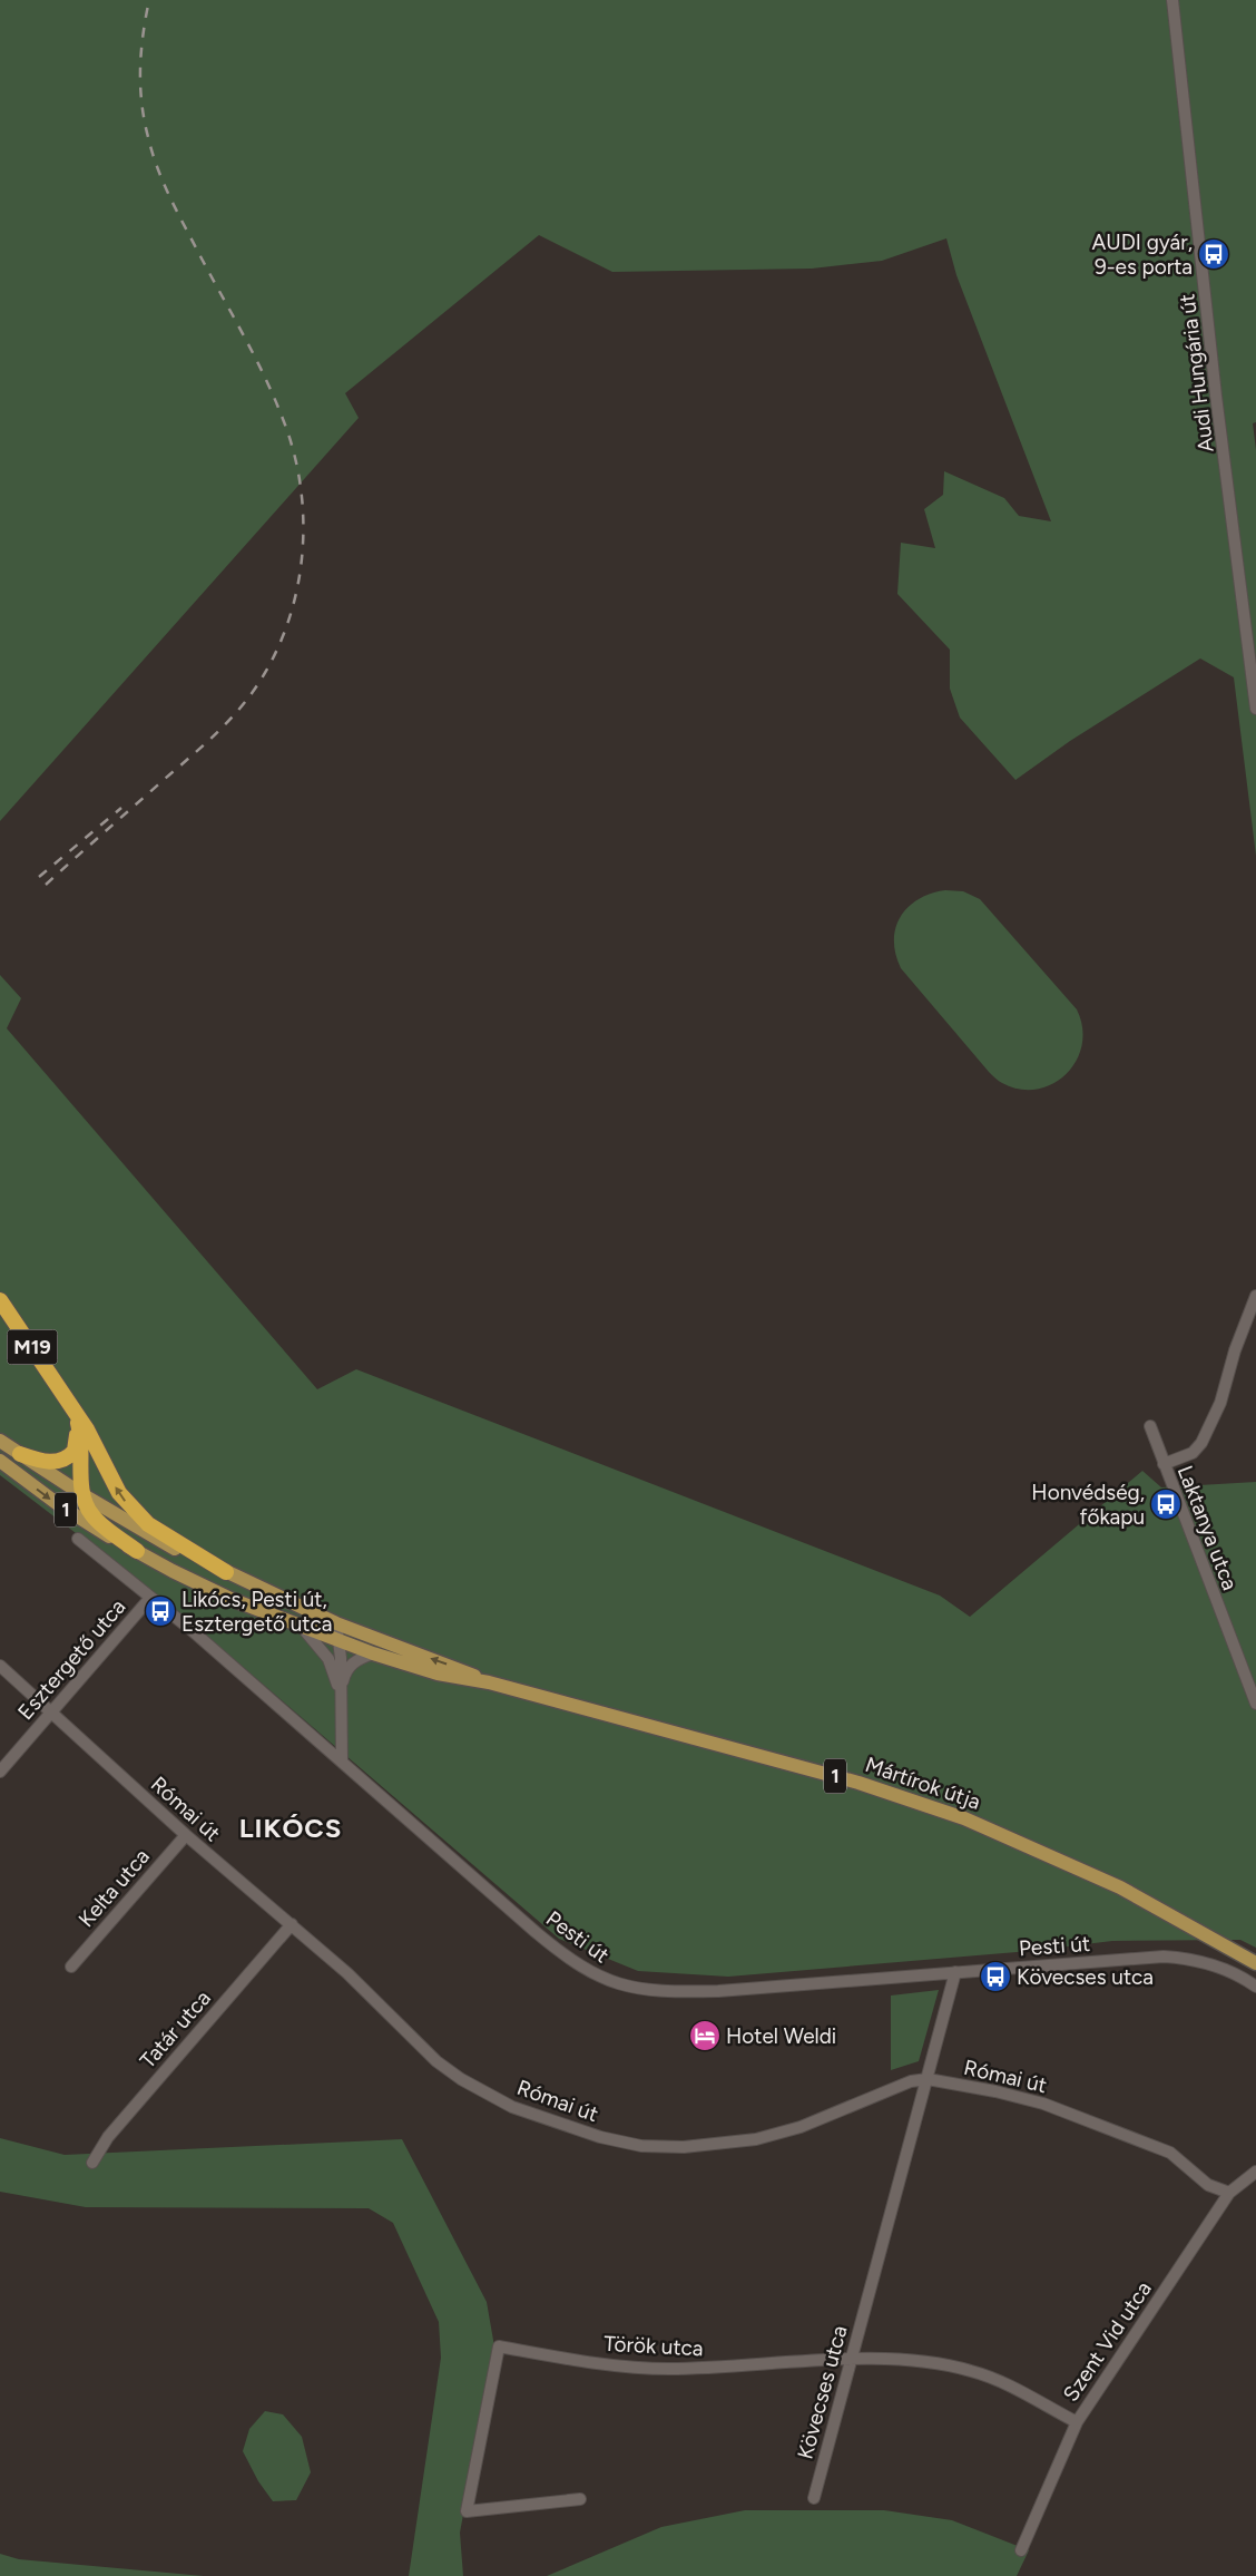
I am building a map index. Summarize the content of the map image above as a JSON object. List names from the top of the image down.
{
  "streets": {
    "highway": ["M19"],
    "main road": ["1", "Mártírok útja"],
    "street": [
      "Audi Hungária út",
      "Laktanya utca",
      "Esztergető utca",
      "Római út",
      "Kelta utca",
      "Pesti út",
      "Tatár utca",
      "Szent Vid utca",
      "Török utca",
      "Kövecses utca"
    ]
  },
  "crossings": [
    ["1", "Mártírok útja"],
    ["Esztergető utca", "Római út"],
    ["Esztergető utca", "Pesti út"],
    ["Római út", "Kelta utca"],
    ["Római út", "Tatár utca"],
    ["Római út", "Szent Vid utca"],
    ["Római út", "Kövecses utca"],
    ["Pesti út", "Kövecses utca"],
    ["Szent Vid utca", "Török utca"],
    ["Török utca", "Kövecses utca"]
  ],
  "districts": ["LIKÓCS"],
  "places": {
    "bus stop": [
      "AUDI gyár, 9-es porta",
      "Honvédség, főkapu",
      "Likócs, Pesti út, Esztergető utca",
      "Kövecses utca"
    ],
    "hotel": ["Hotel Weldi"]
  }
}
